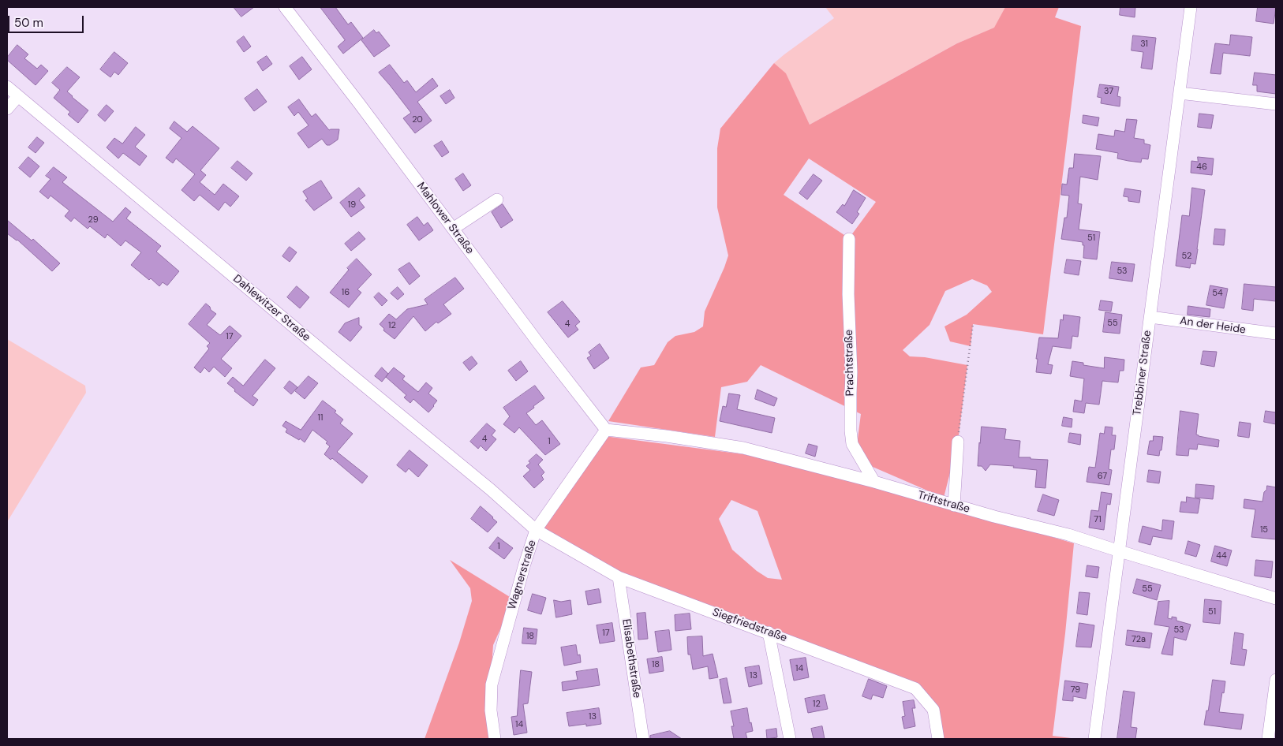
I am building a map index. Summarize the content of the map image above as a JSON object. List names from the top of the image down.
{
  "streets": {
    "street": [
      "Mahlower Straße",
      "Dahlewitzer Straße",
      "An der Heide",
      "Prachtstraße",
      "Trebbiner Straße",
      "Triftstraße",
      "Wagnerstraße",
      "Siegfriedstraße",
      "Elisabethstraße"
    ]
  },
  "crossings": [
    ["Mahlower Straße", "Triftstraße"],
    ["Mahlower Straße", "Wagnerstraße"],
    ["Dahlewitzer Straße", "Wagnerstraße"],
    ["Dahlewitzer Straße", "Siegfriedstraße"],
    ["An der Heide", "Trebbiner Straße"],
    ["Prachtstraße", "Triftstraße"],
    ["Trebbiner Straße", "Triftstraße"],
    ["Triftstraße", "Wagnerstraße"],
    ["Wagnerstraße", "Siegfriedstraße"],
    ["Siegfriedstraße", "Elisabethstraße"]
  ],
  "house_numbers": [
    "31",
    "37",
    "20",
    "46",
    "19",
    "29",
    "51",
    "52",
    "53",
    "16",
    "54",
    "55",
    "4",
    "12",
    "17",
    "11",
    "4",
    "1",
    "67",
    "71",
    "15",
    "1",
    "44",
    "55",
    "51",
    "53",
    "17",
    "18",
    "72a",
    "18",
    "14",
    "13",
    "79",
    "12",
    "13",
    "14"
  ],
  "scale_bar": "50 m"
}
